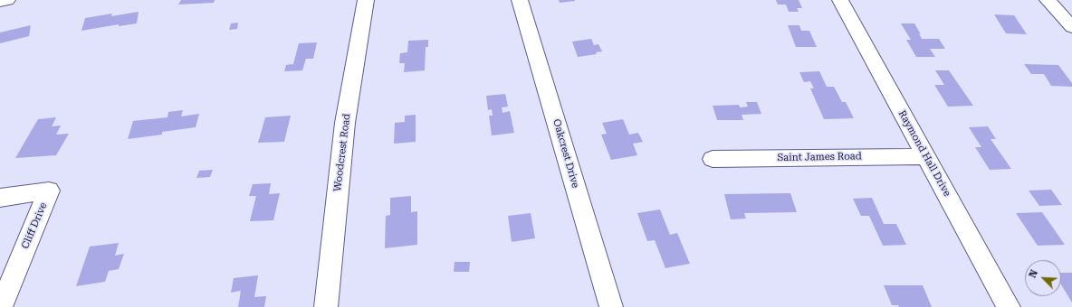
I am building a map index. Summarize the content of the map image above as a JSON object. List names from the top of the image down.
{
  "streets": {
    "street": [
      "Woodcrest Road",
      "Oakcrest Drive",
      "Raymond Hall Drive",
      "Saint James Road",
      "Cliff Drive"
    ]
  },
  "crossings": [
    ["Raymond Hall Drive", "Saint James Road"]
  ],
  "north": "top left"
}
